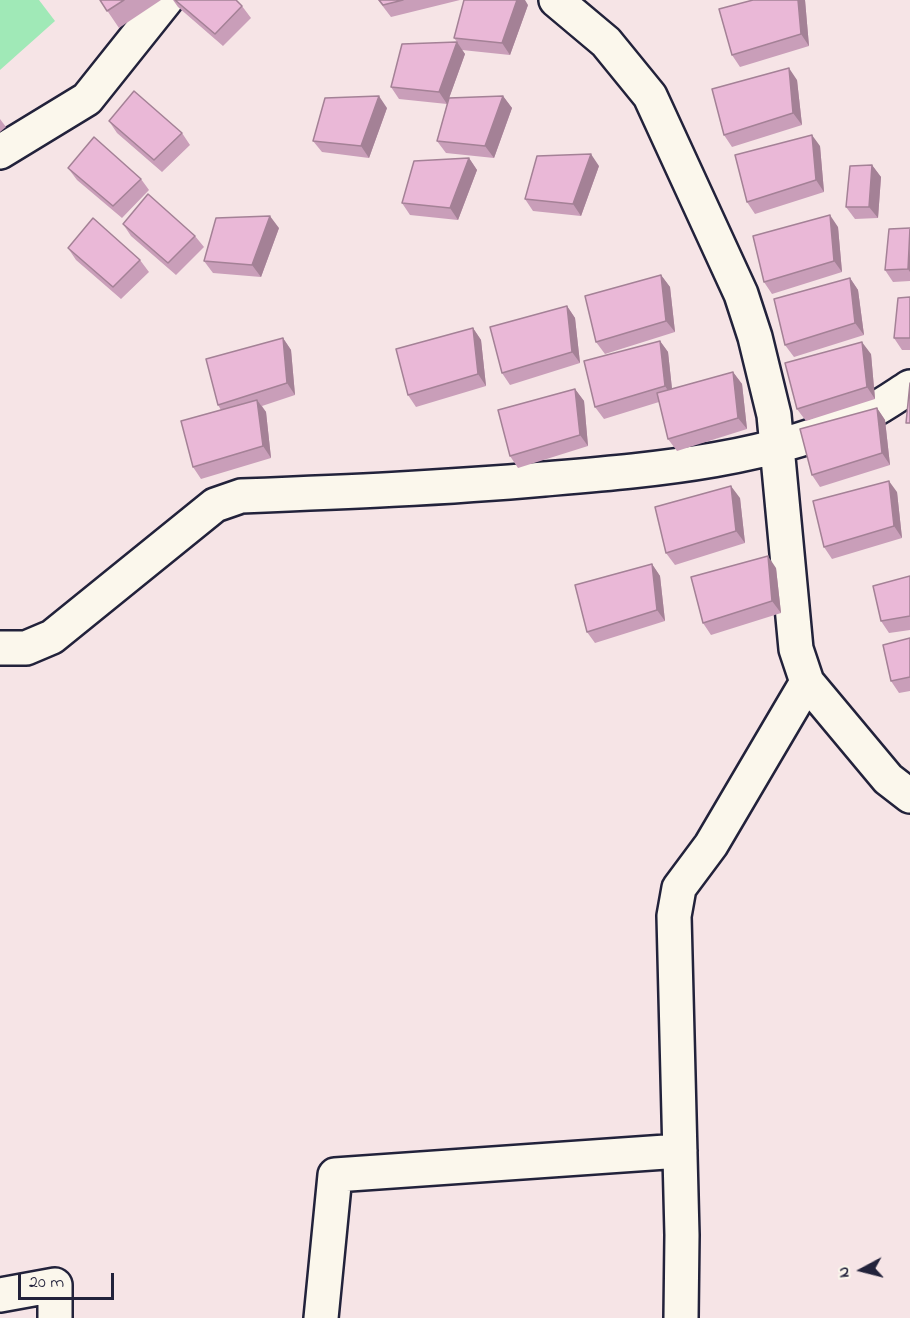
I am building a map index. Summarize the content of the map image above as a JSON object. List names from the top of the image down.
{
  "scale_bar": "20 m",
  "north": "left"
}
